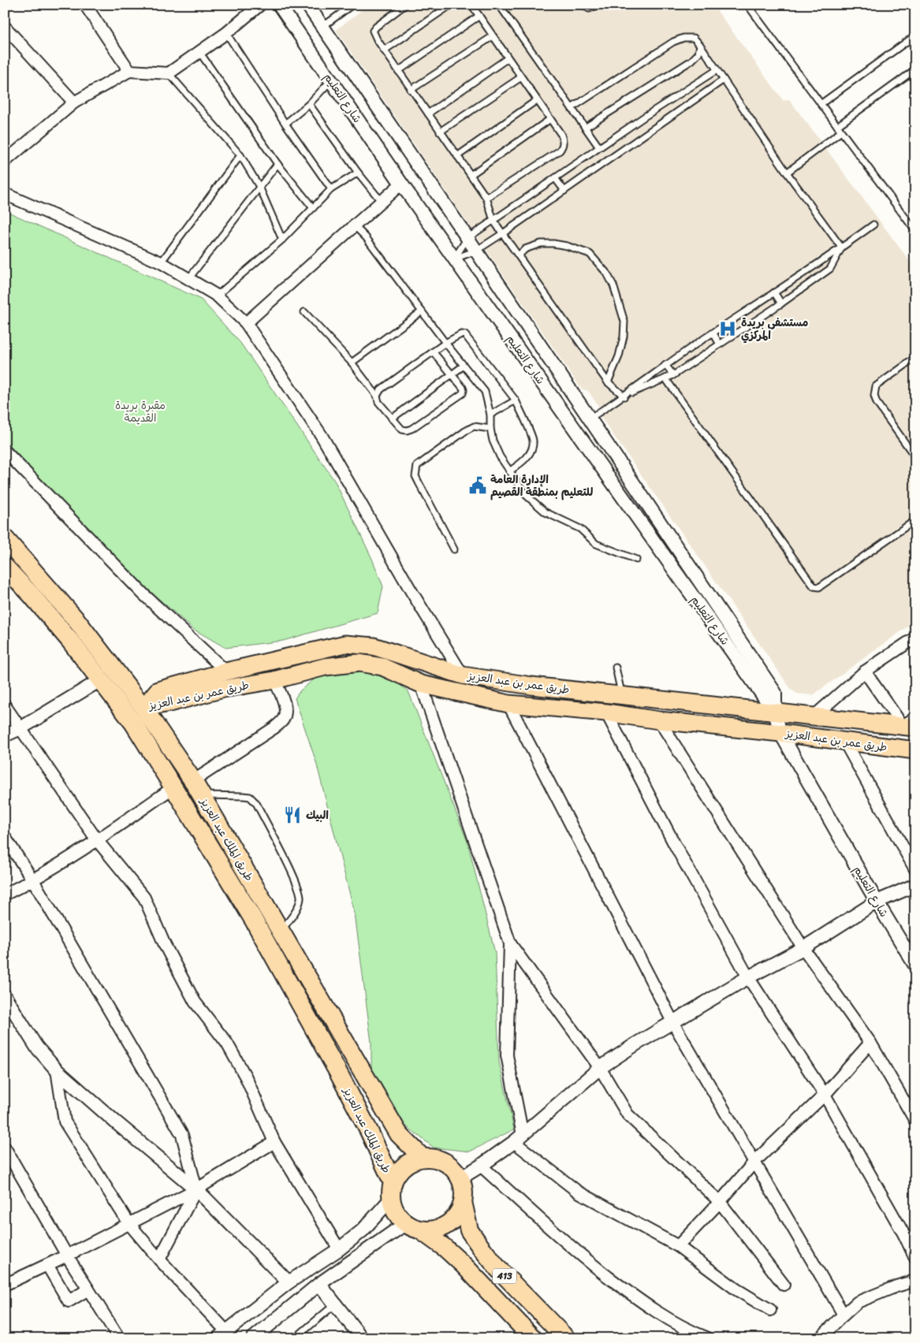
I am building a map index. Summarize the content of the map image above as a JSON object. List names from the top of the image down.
{
  "streets": {
    "highway": ["طريق الملك عبد العزيز", "413"],
    "main road": ["طريق عمر بن عبد العزيز"],
    "street": ["شارع التعليم"]
  },
  "crossings": [
    ["شارع التعليم", "طريق عمر بن عبد العزيز"],
    ["طريق عمر بن عبد العزيز", "طريق الملك عبد العزيز"],
    ["طريق الملك عبد العزيز", "413"]
  ],
  "parks": ["مقبرة بريدة القديمة"],
  "places": {
    "hospital": ["مستشفى بريدة المركزي"],
    "public building": ["الإدارة العامة للتعليم بمنطقة القصيم"],
    "restaurant": ["البيك"]
  }
}
